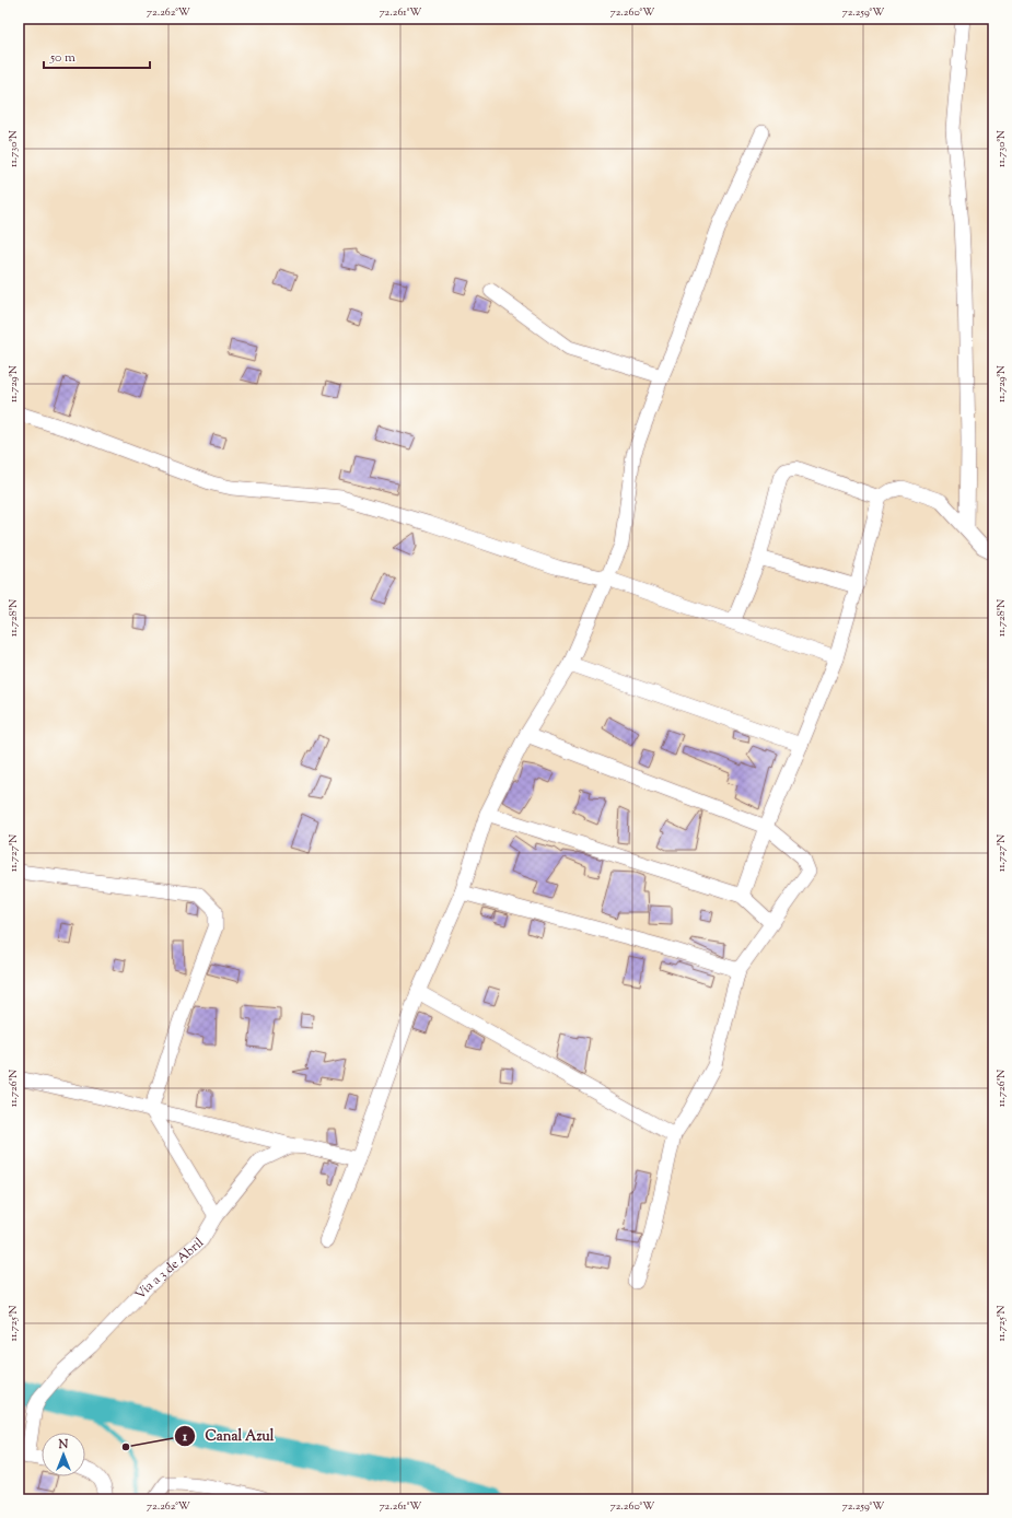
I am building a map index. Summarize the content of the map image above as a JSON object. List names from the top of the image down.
{
  "streets": {
    "street": ["Vía a 3 de Abril"]
  },
  "places": ["Canal Azul"],
  "scale_bar": "50 m",
  "north": "top",
  "coordinates": [
    "72.262°W",
    "72.261°W",
    "72.260°W",
    "72.259°W",
    "11.730°N",
    "11.729°N",
    "11.728°N",
    "11.727°N",
    "11.726°N",
    "11.725°N"
  ]
}
